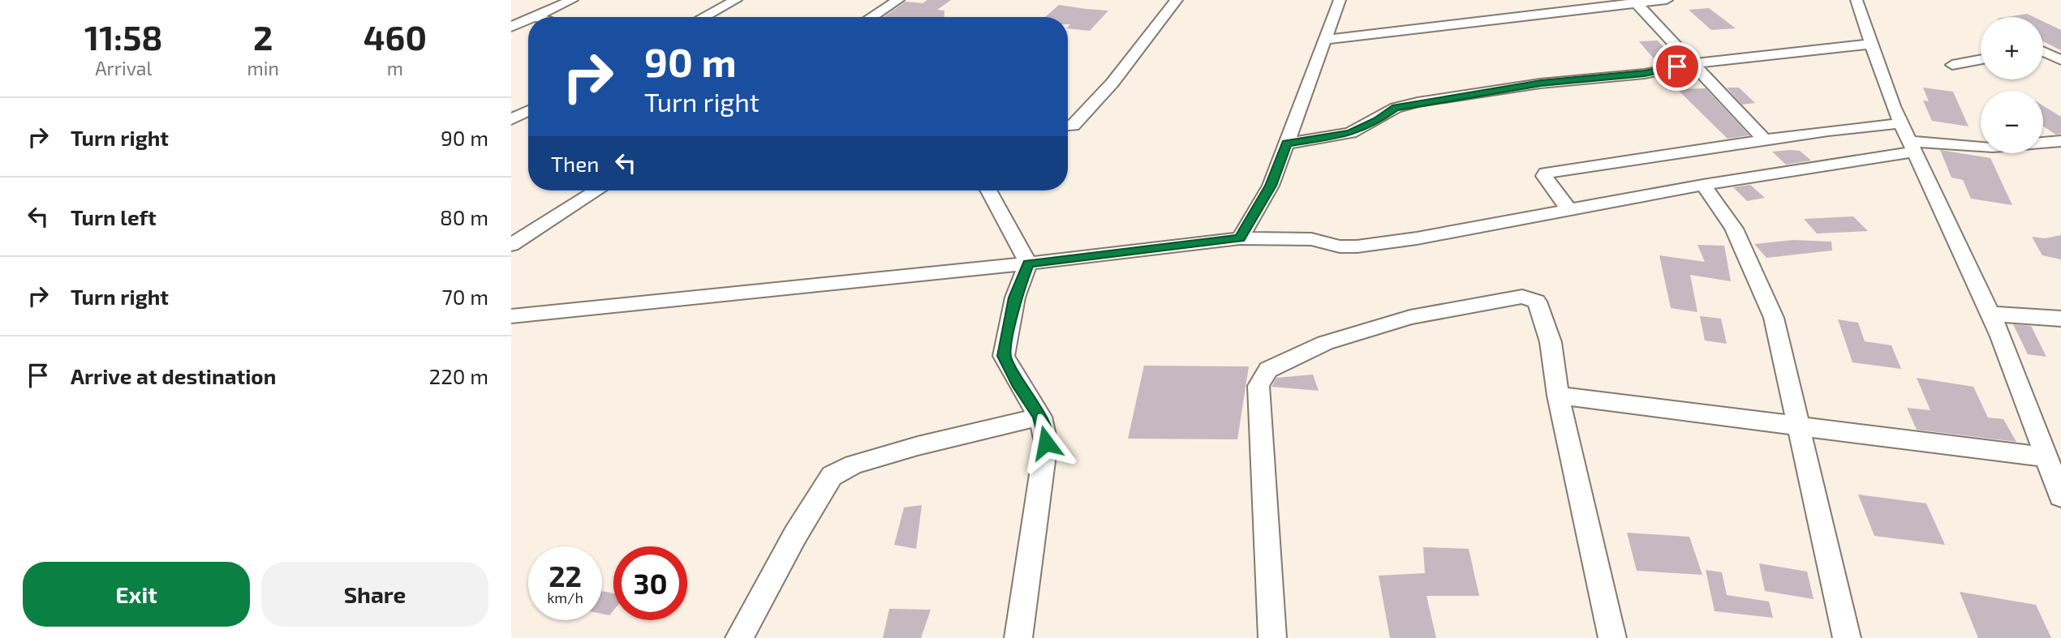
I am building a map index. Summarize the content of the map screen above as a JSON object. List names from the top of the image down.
{
  "page": {
    "eta": [
      "11:58",
      "Arrival",
      "2",
      "min",
      "460",
      "m"
    ],
    "map_buttons": ["+", "−"],
    "turn": ["90 m", "Turn right"],
    "list": [
      {
        "name": "Turn right",
        "value": "90 m"
      },
      {
        "name": "Turn left",
        "value": "80 m"
      },
      {
        "name": "Turn right",
        "value": "70 m"
      },
      {
        "name": "Arrive at destination",
        "value": "220 m"
      }
    ],
    "then": "Then",
    "speed": "22 km/h",
    "limit": "30",
    "buttons": ["Exit", "Share"]
  }
}
